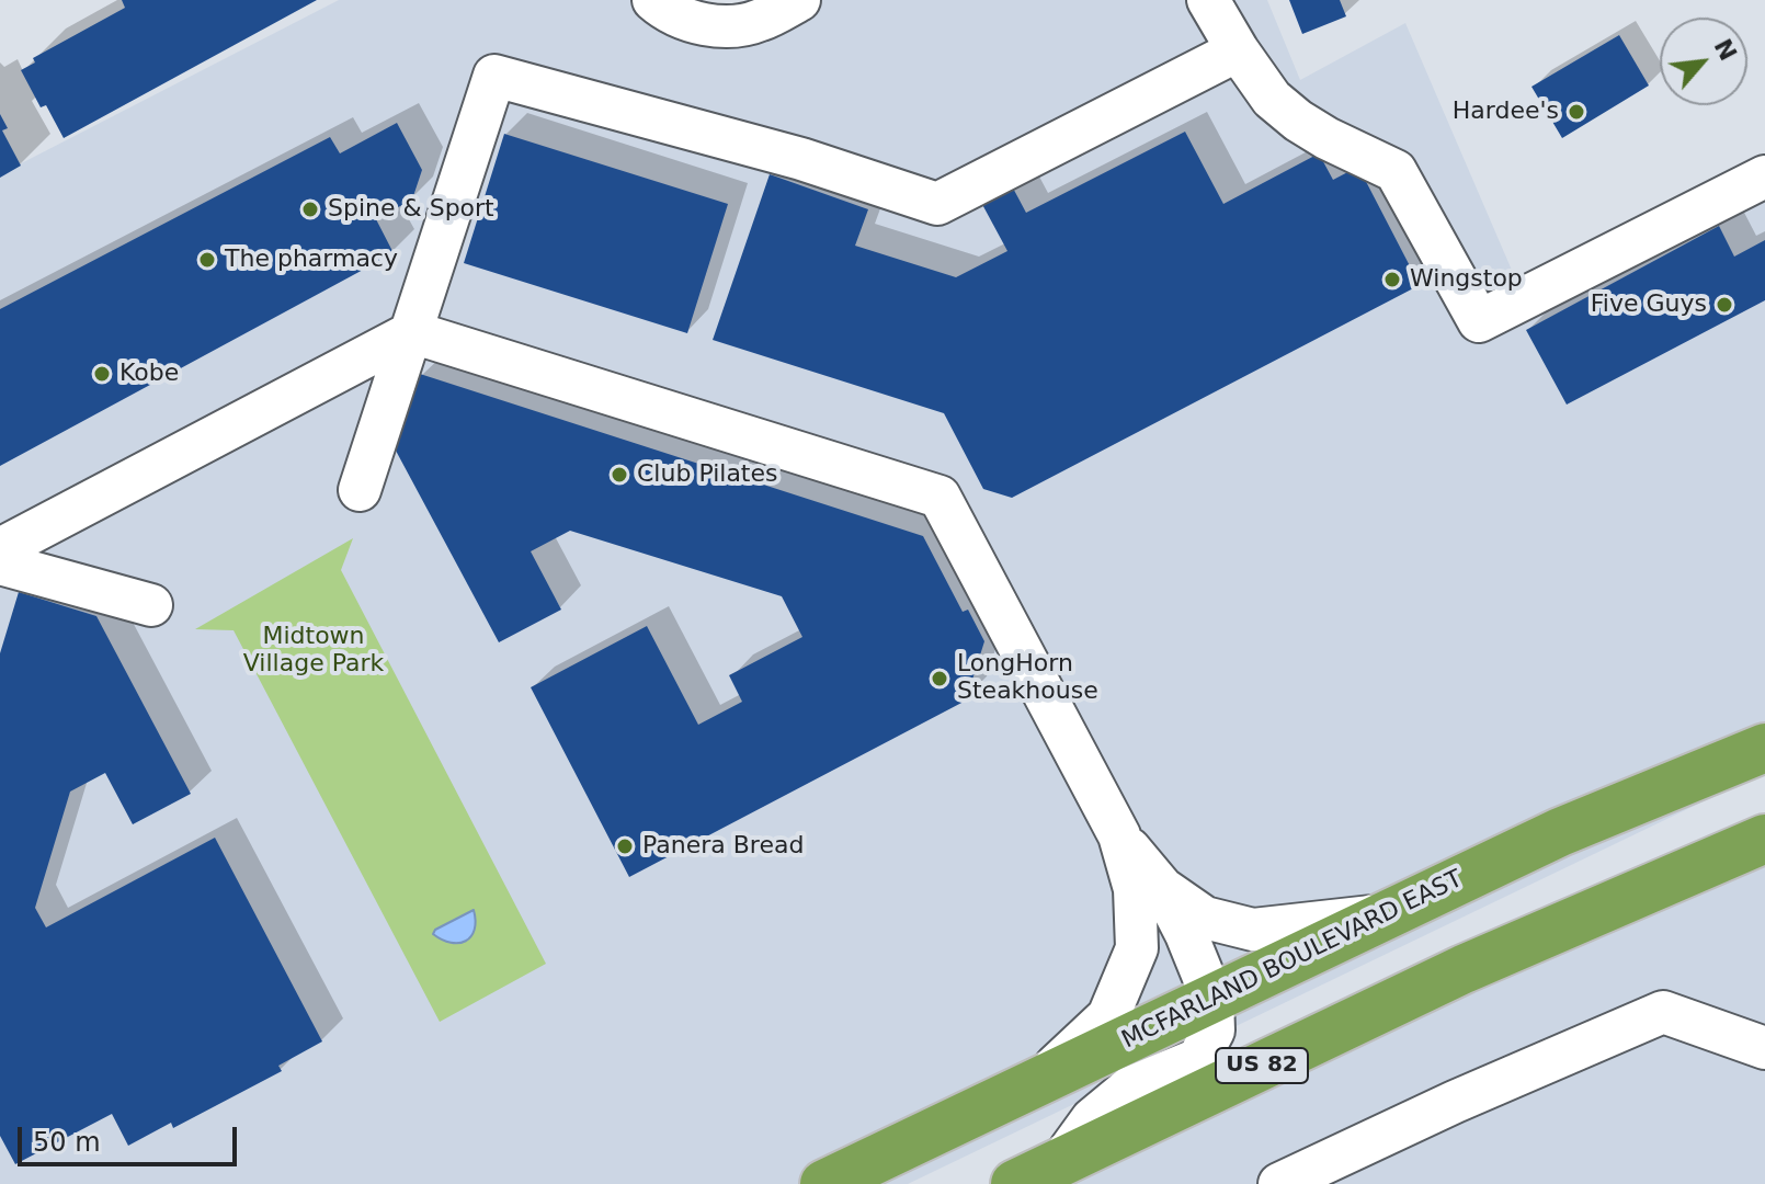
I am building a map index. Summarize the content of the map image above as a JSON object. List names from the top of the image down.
{
  "streets": {
    "highway": ["MCFARLAND BOULEVARD EAST", "US 82"]
  },
  "parks": ["Midtown Village Park"],
  "places": [
    "Hardee's",
    "Spine & Sport",
    "The pharmacy",
    "Wingstop",
    "Five Guys",
    "Kobe",
    "Club Pilates",
    "LongHorn Steakhouse",
    "Panera Bread"
  ],
  "scale_bar": "50 m",
  "north": "top right"
}
